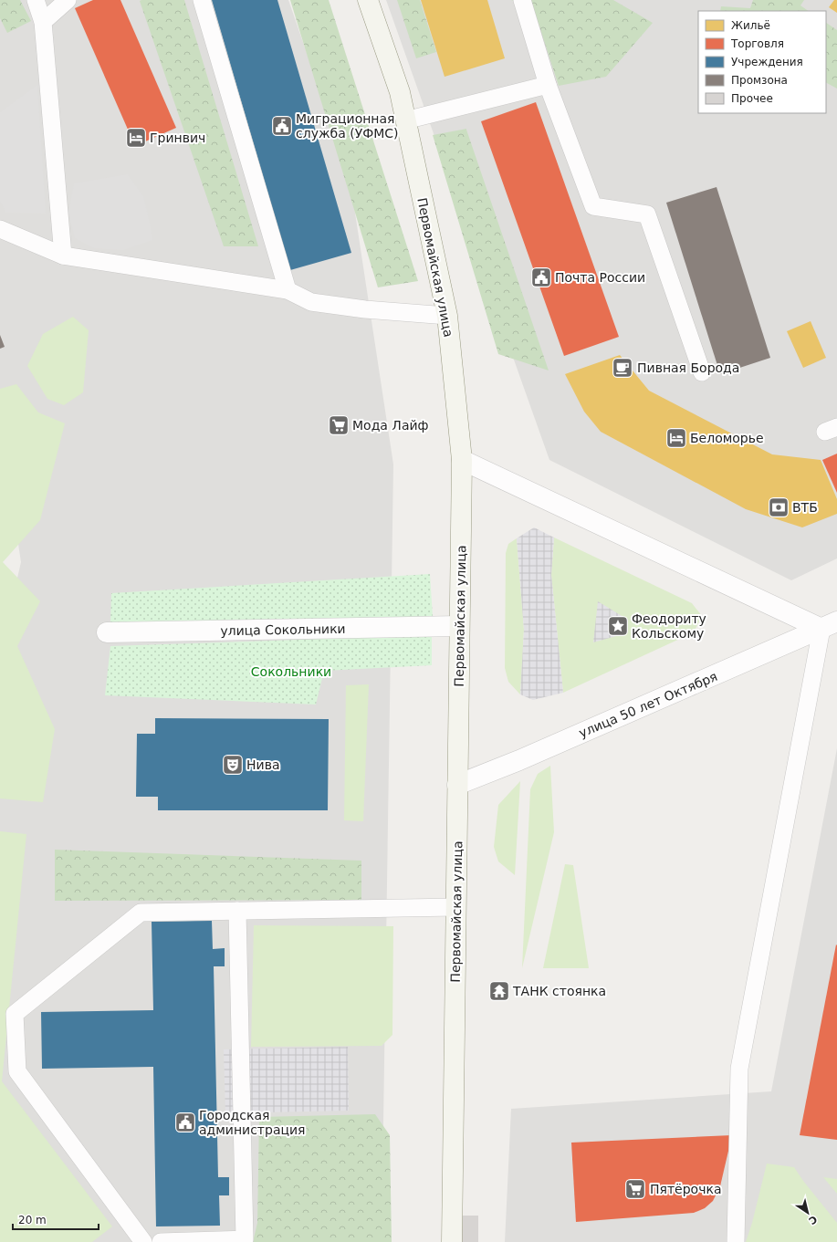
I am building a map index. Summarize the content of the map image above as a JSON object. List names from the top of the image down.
{
  "streets": {
    "main road": ["Первомайская улица"],
    "street": ["улица Сокольники", "улица 50 лет Октября"]
  },
  "crossings": [
    ["Первомайская улица", "улица Сокольники"],
    ["Первомайская улица", "улица 50 лет Октября"]
  ],
  "parks": ["Сокольники"],
  "places": {
    "public building": ["Миграционная служба (УФМС)", "Почта России", "Городская администрация"],
    "hotel": ["Гринвич", "Беломорье"],
    "cafe": ["Пивная Борода"],
    "supermarket": ["Мода Лайф", "Пятёрочка"],
    "bank": ["ВТБ"],
    "place": ["Феодориту Кольскому"],
    "theatre": ["Нива"],
    "temple": ["ТАНК стоянка"]
  },
  "legend": [
    "Жильё",
    "Торговля",
    "Учреждения",
    "Промзона",
    "Прочее"
  ],
  "scale_bar": "20 m",
  "north": "bottom right"
}
